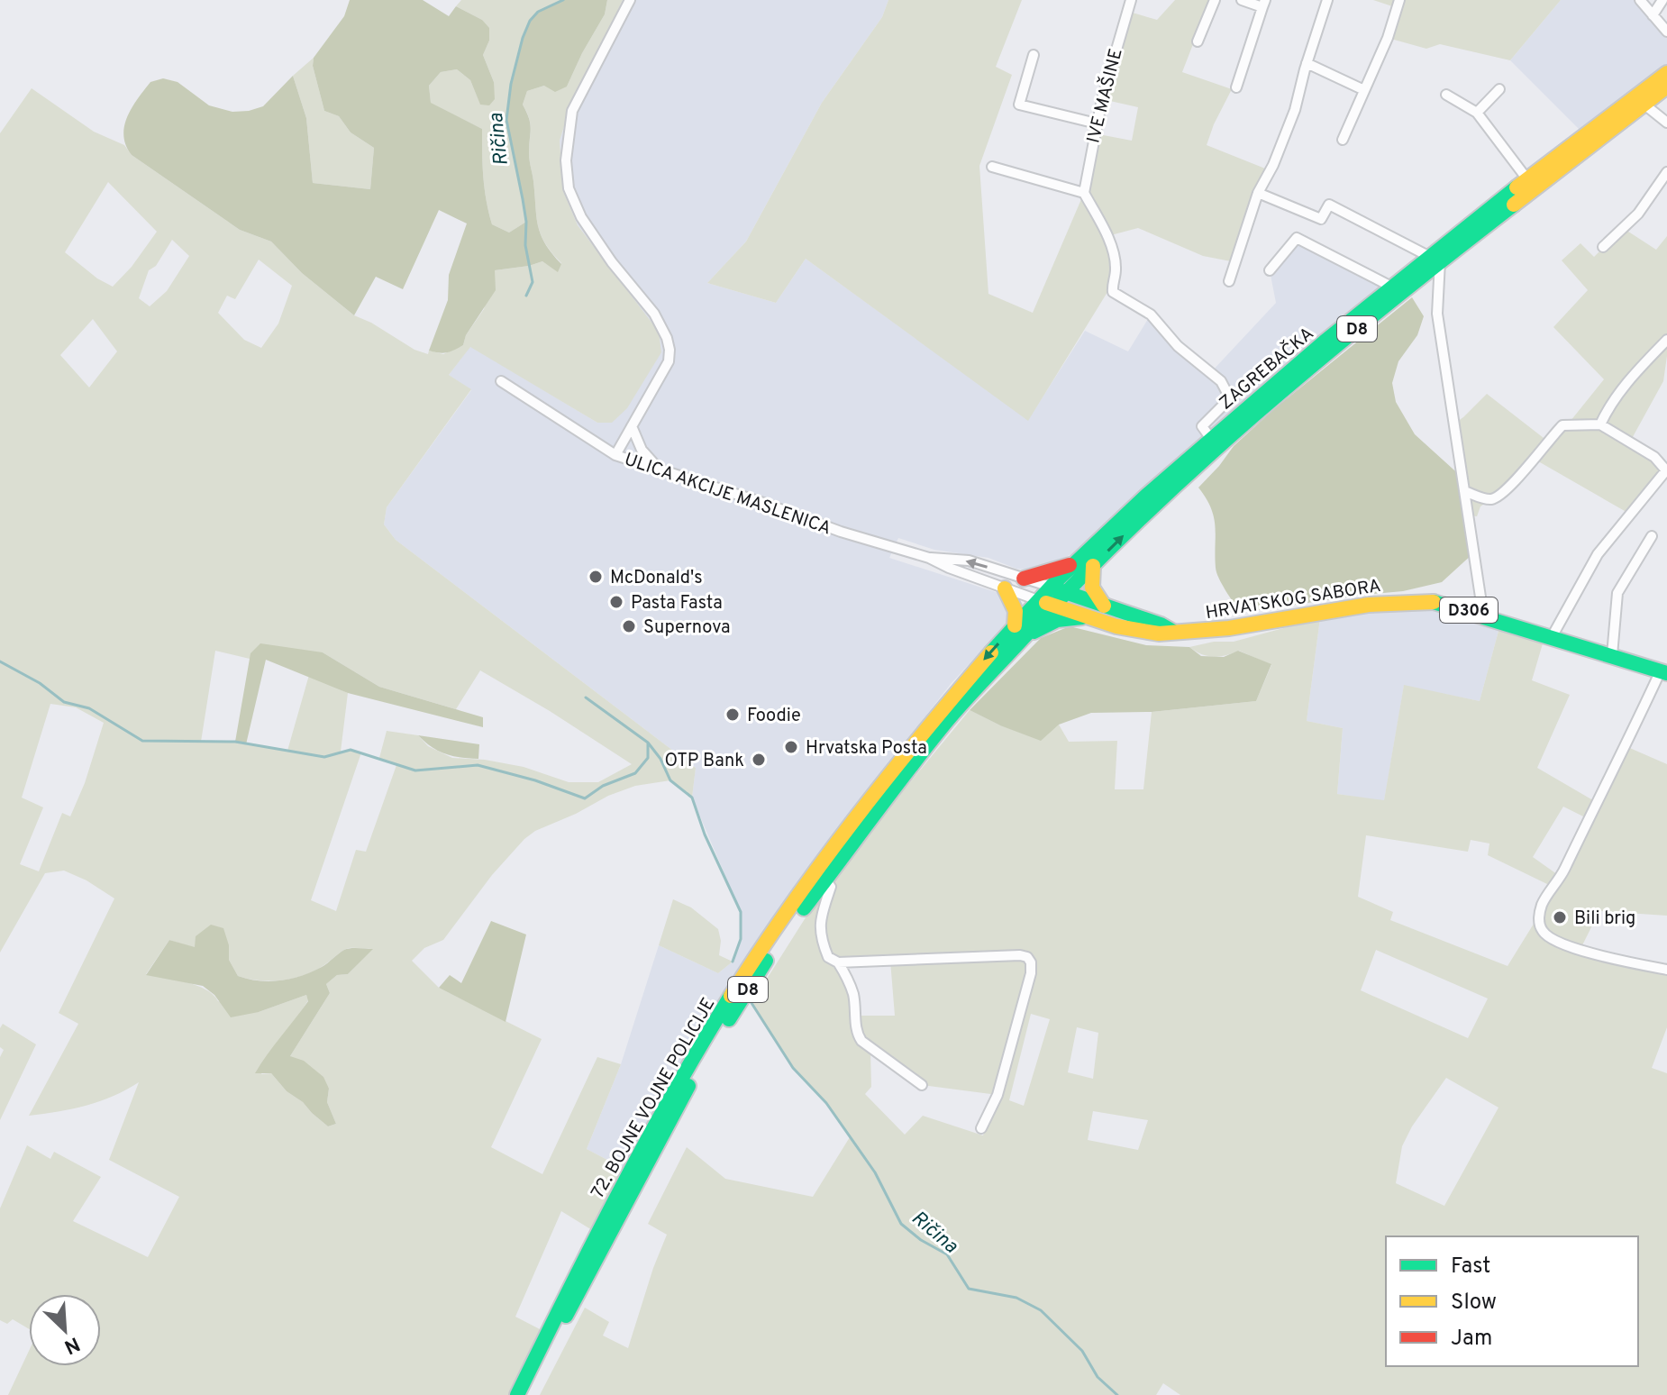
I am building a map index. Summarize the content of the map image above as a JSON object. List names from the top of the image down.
{
  "streets": {
    "main road": [
      "D8",
      "ZAGREBAČKA",
      "HRVATSKOG SABORA",
      "D306",
      "72. BOJNE VOJNE POLICIJE"
    ],
    "street": ["IVE MAŠINE", "ULICA AKCIJE MASLENICA"]
  },
  "crossings": [
    ["ZAGREBAČKA", "ULICA AKCIJE MASLENICA"],
    ["ZAGREBAČKA", "HRVATSKOG SABORA"],
    ["ZAGREBAČKA", "72. BOJNE VOJNE POLICIJE"],
    ["ULICA AKCIJE MASLENICA", "HRVATSKOG SABORA"],
    ["ULICA AKCIJE MASLENICA", "72. BOJNE VOJNE POLICIJE"],
    ["HRVATSKOG SABORA", "72. BOJNE VOJNE POLICIJE"]
  ],
  "water": ["Ričina"],
  "places": [
    "McDonald's",
    "Pasta Fasta",
    "Supernova",
    "Foodie",
    "Hrvatska Posta",
    "OTP Bank",
    "Bili brig"
  ],
  "legend": ["Fast", "Slow", "Jam"],
  "north": "bottom right"
}
